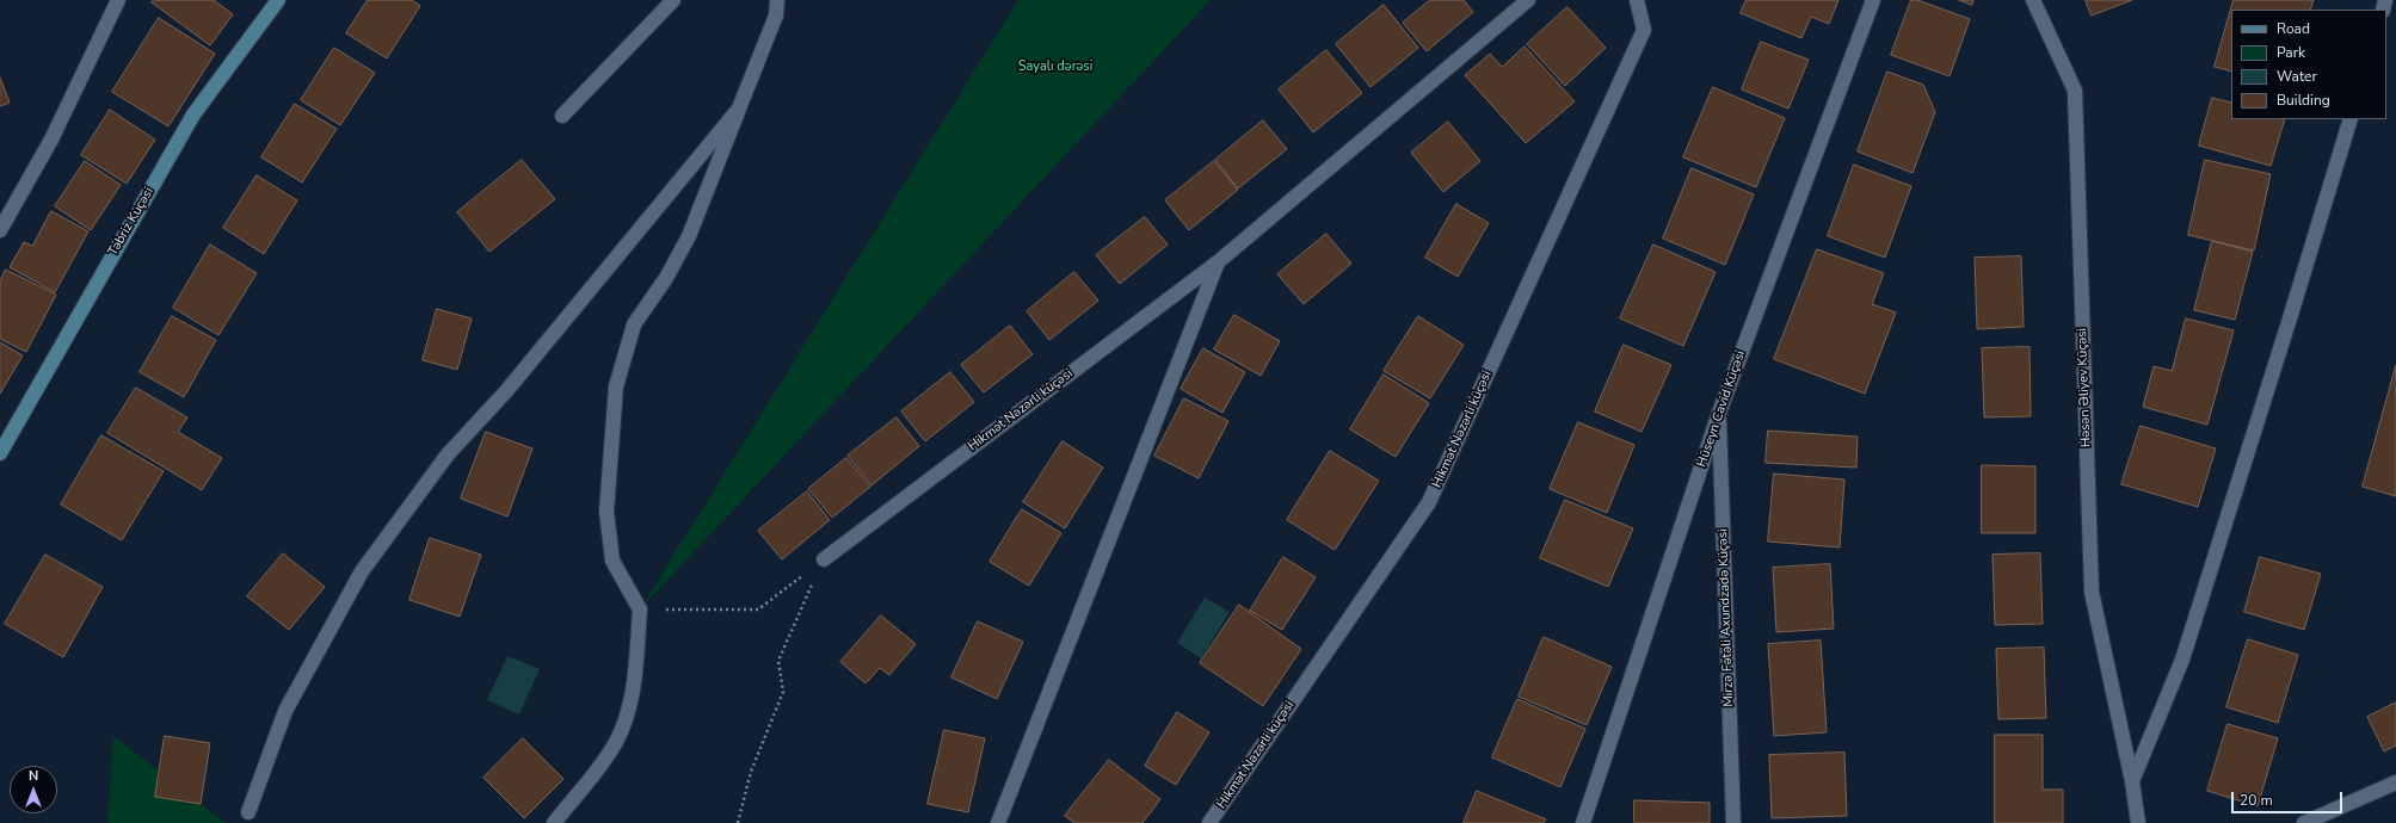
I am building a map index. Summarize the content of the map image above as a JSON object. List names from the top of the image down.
{
  "streets": {
    "street": [
      "Təbriz Küçəsi",
      "Həsən Əliyev Küçəsi",
      "Hüseyn Cavid Küçəsi",
      "Hikmət Nəzərli küçəsi",
      "Mirzə Fətəli Axundzadə Küçəsi"
    ]
  },
  "crossings": [
    ["Hüseyn Cavid Küçəsi", "Mirzə Fətəli Axundzadə Küçəsi"]
  ],
  "parks": ["Sayalı dərəsi"],
  "legend": [
    "Road",
    "Park",
    "Water",
    "Building"
  ],
  "scale_bar": "20 m",
  "north": "top"
}
